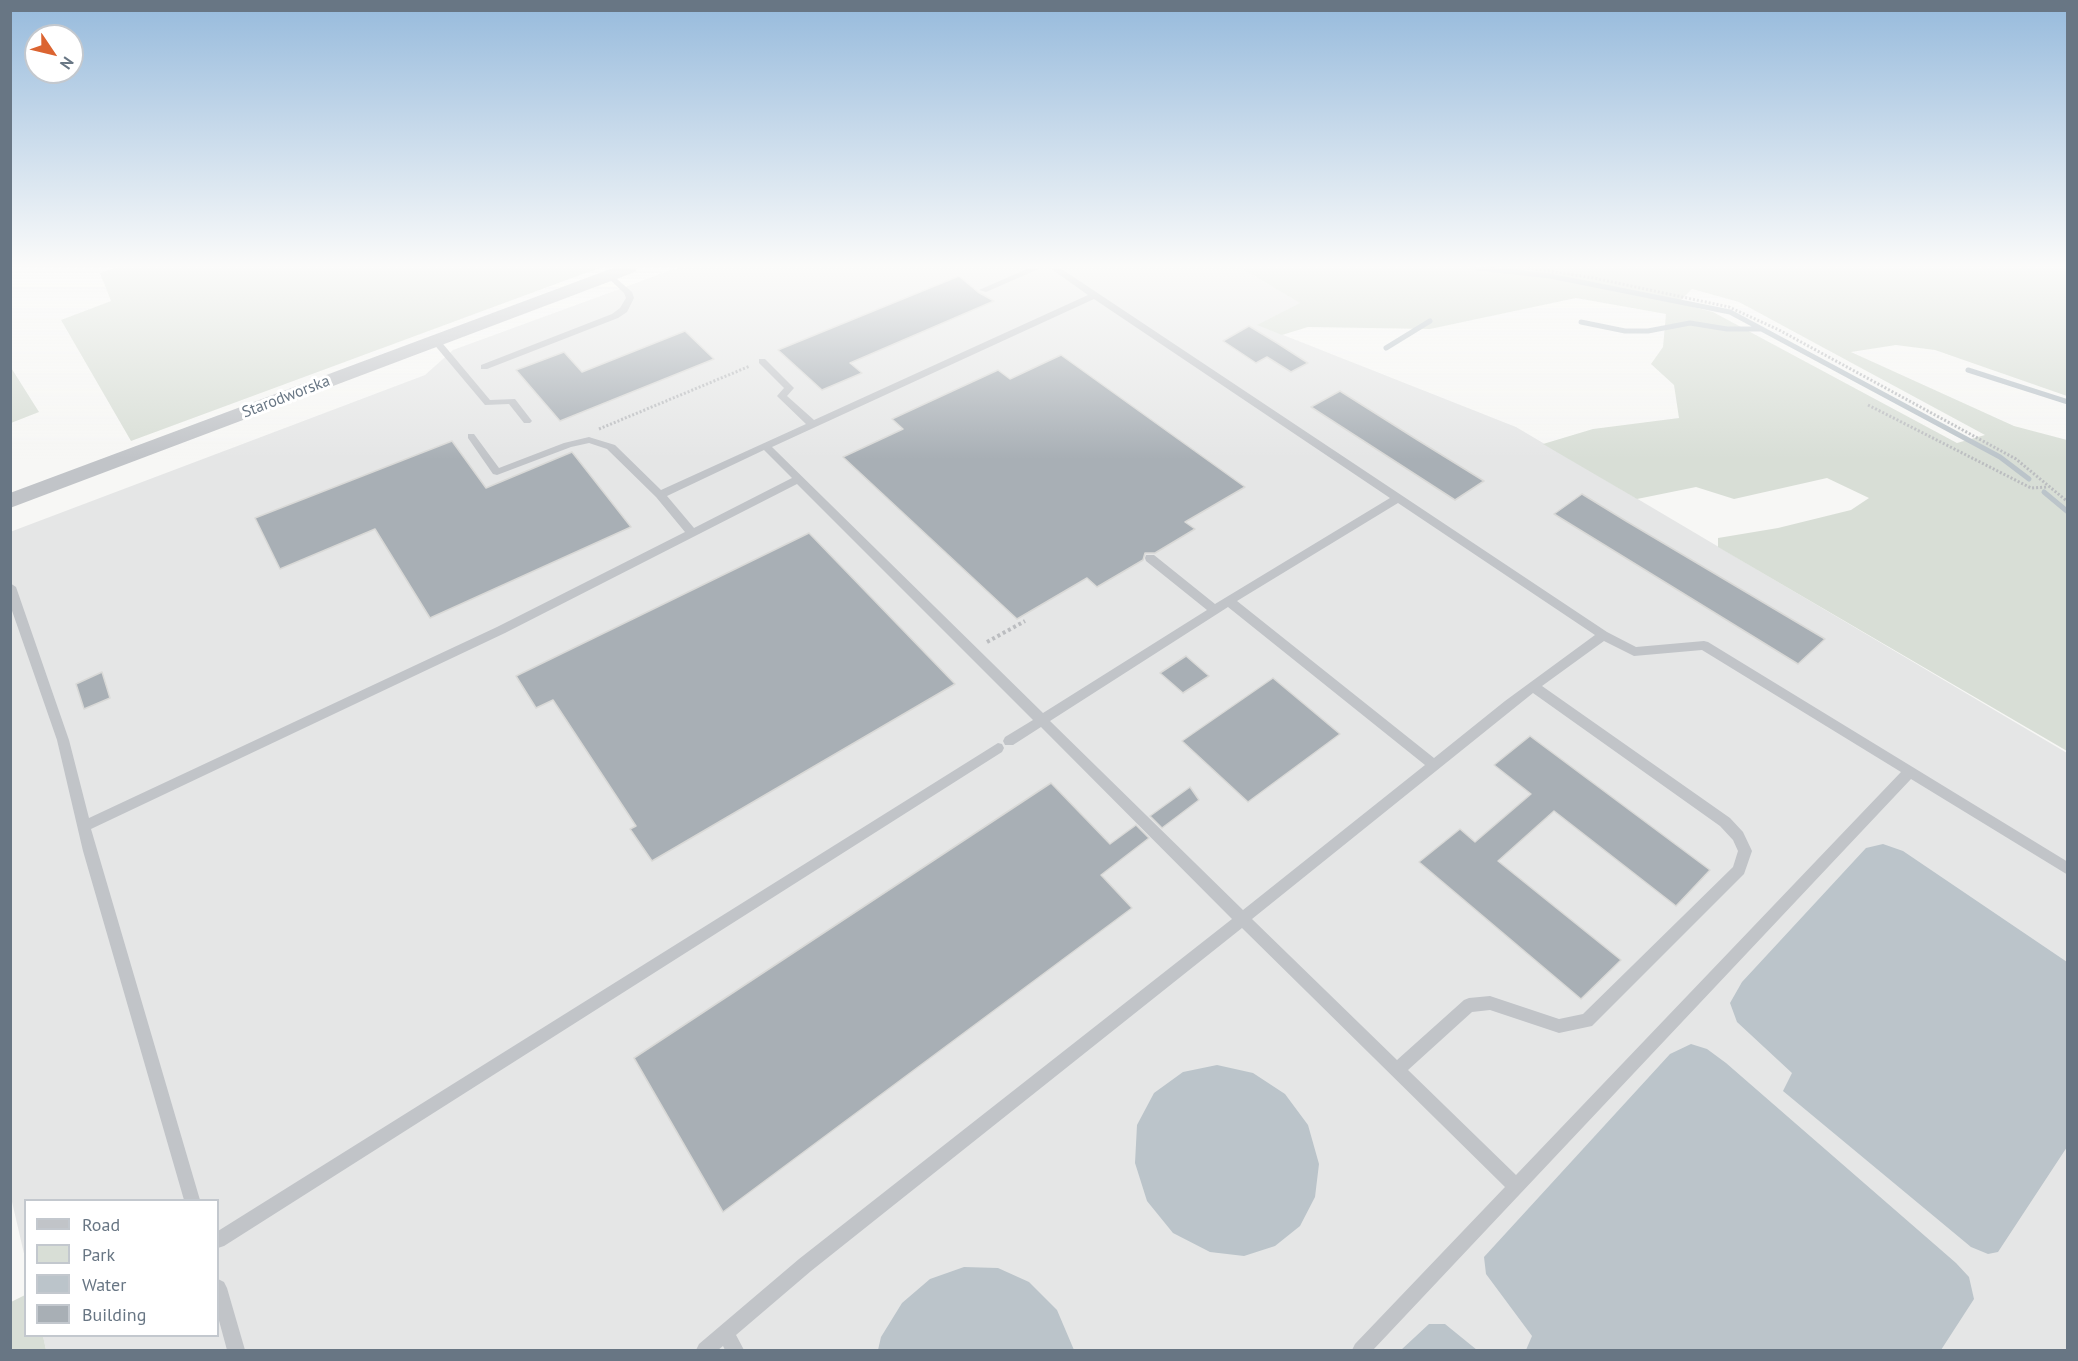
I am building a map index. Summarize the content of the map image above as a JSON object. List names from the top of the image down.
{
  "streets": {
    "street": ["Starodworska"]
  },
  "legend": [
    "Road",
    "Park",
    "Water",
    "Building"
  ],
  "north": "bottom right"
}
